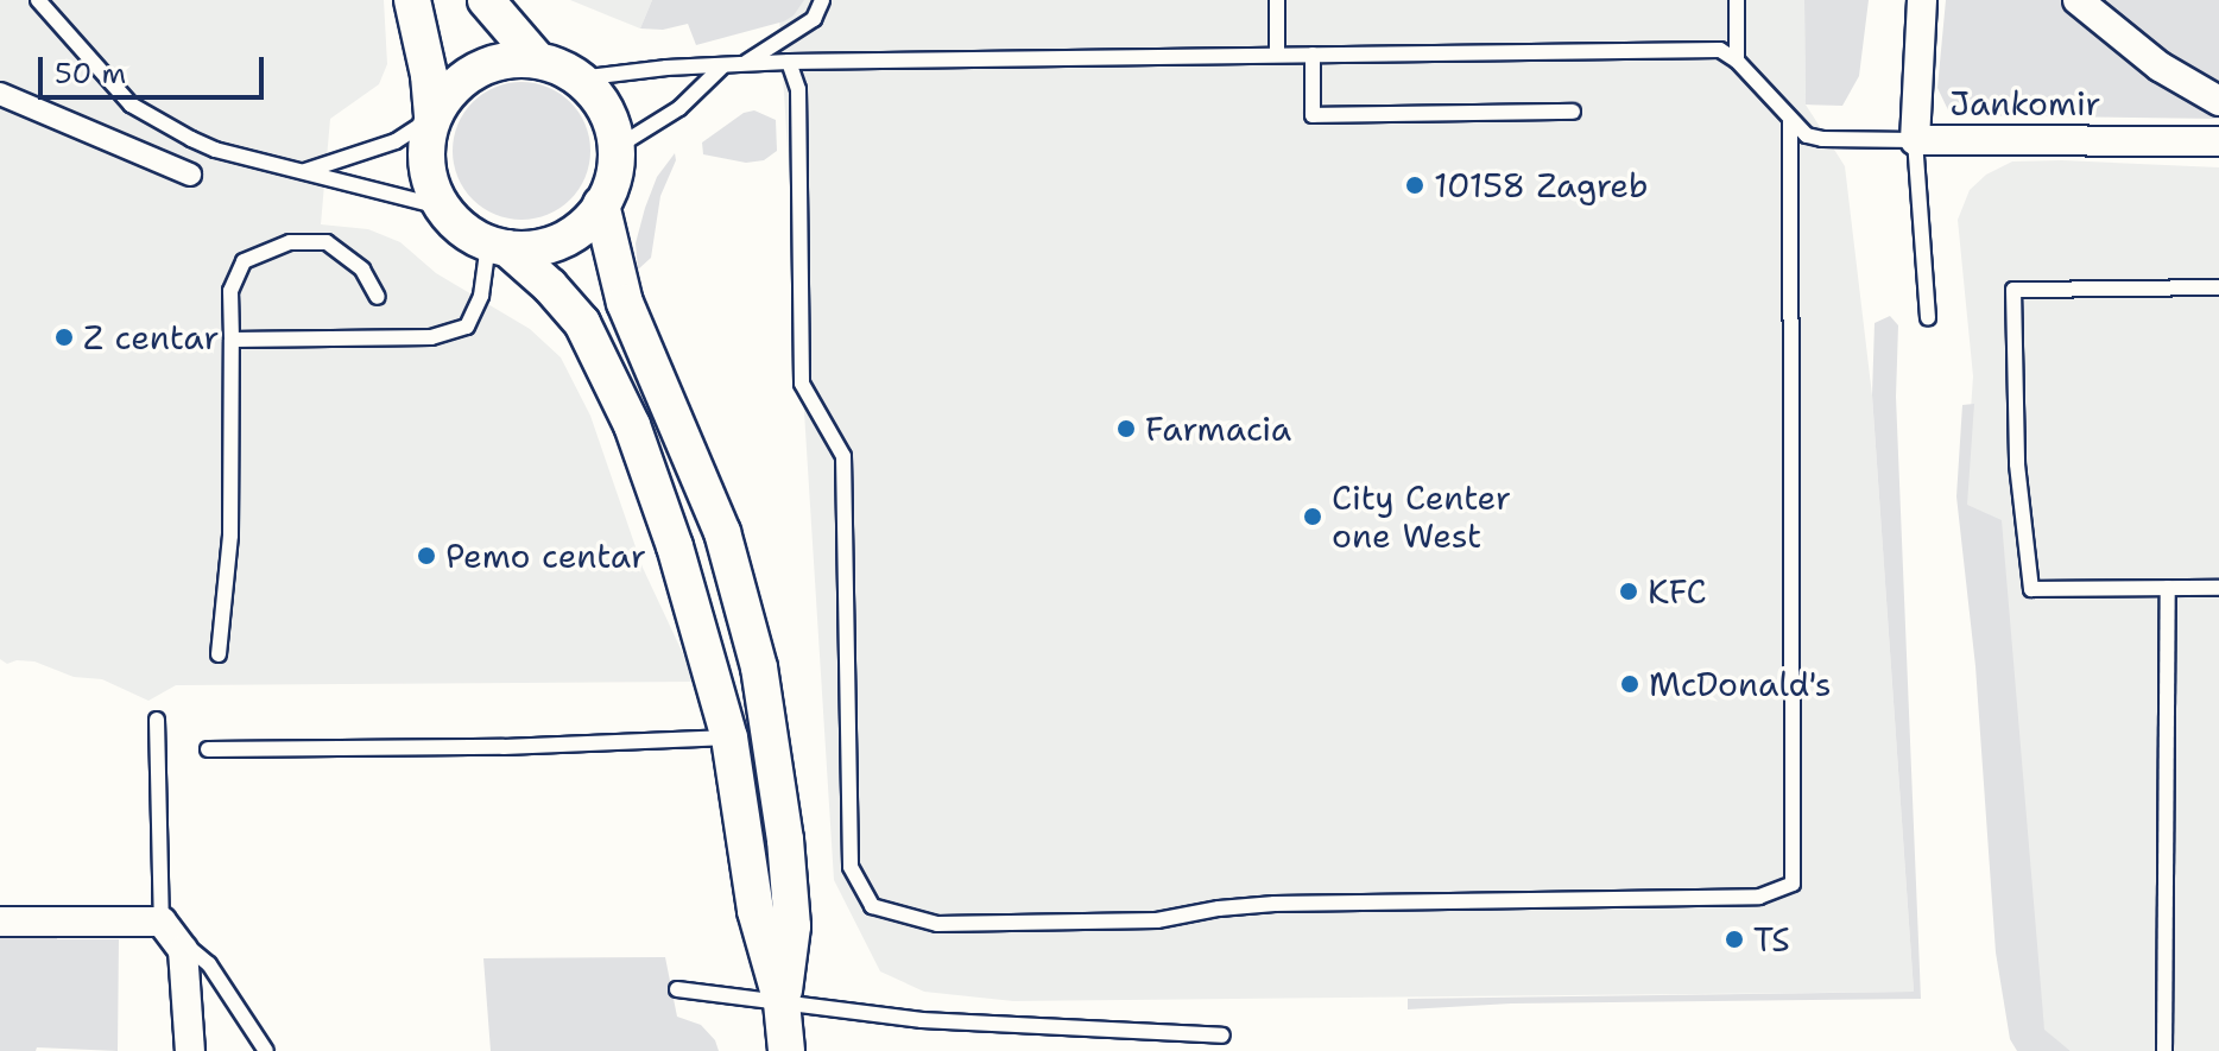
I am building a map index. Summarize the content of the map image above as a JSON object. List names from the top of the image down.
{
  "streets": {
    "street": ["Jankomir"]
  },
  "places": [
    "10158 Zagreb",
    "Z centar",
    "Farmacia",
    "City Center one West",
    "Pemo centar",
    "KFC",
    "McDonald's",
    "TS"
  ],
  "scale_bar": "50 m"
}
